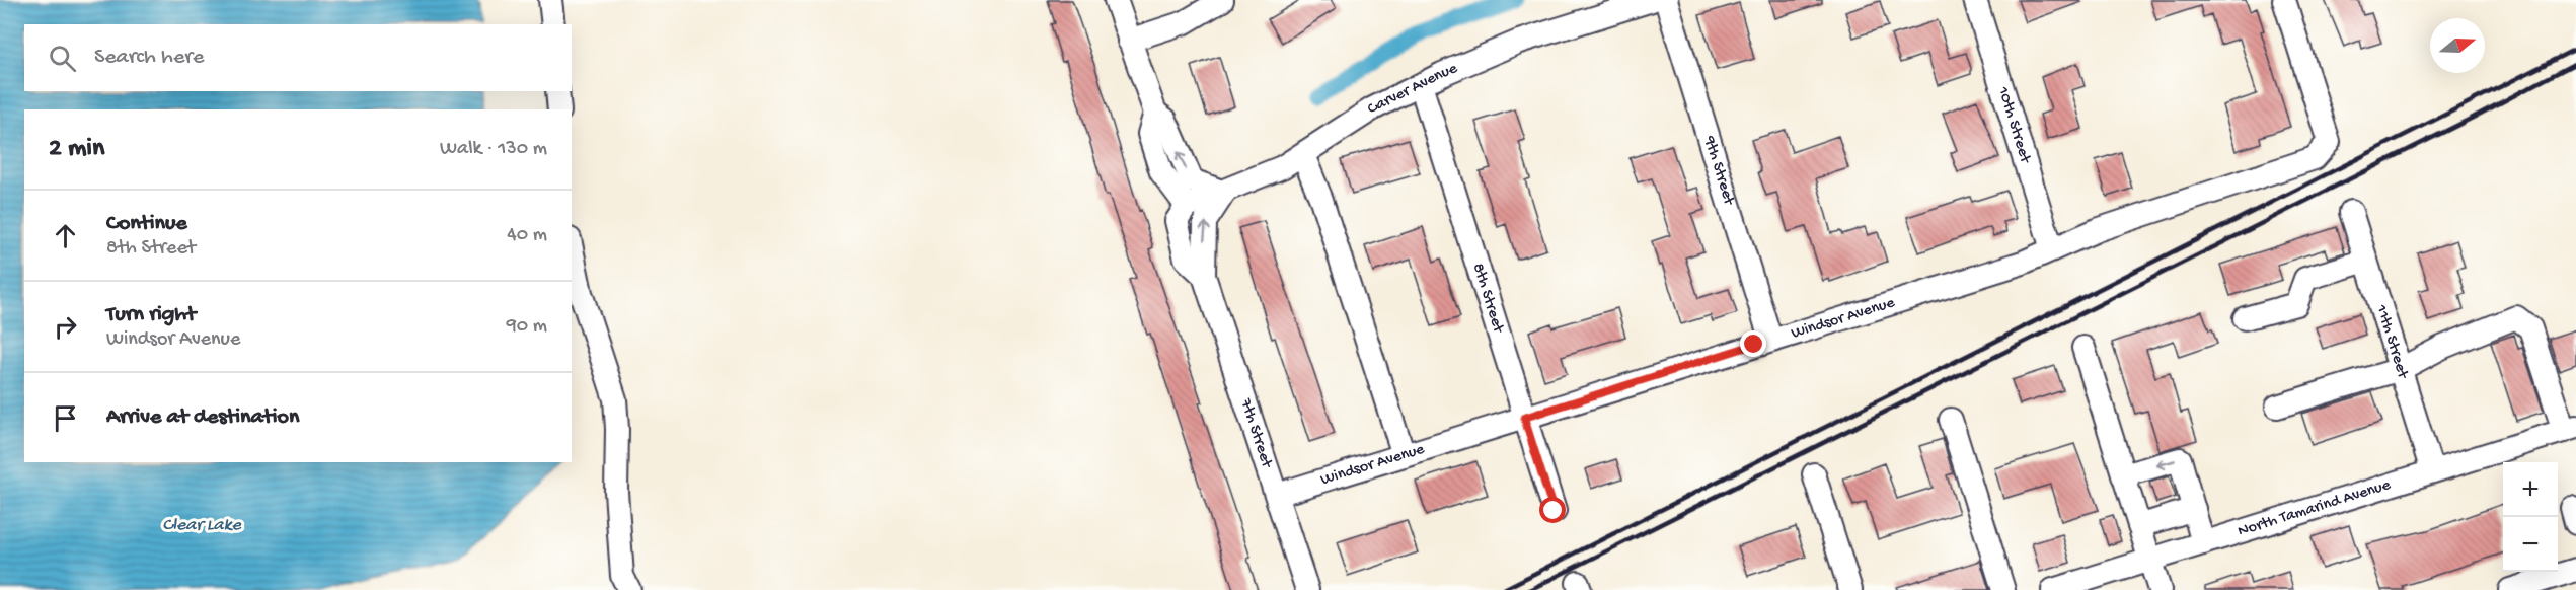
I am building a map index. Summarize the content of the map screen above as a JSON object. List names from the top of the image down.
{
  "streets": {
    "street": [
      "Carver Avenue",
      "10th Street",
      "9th Street",
      "8th Street",
      "Windsor Avenue",
      "11th Street",
      "7th Street",
      "North Tamarind Avenue"
    ]
  },
  "crossings": [
    ["Carver Avenue", "8th Street"],
    ["Carver Avenue", "7th Street"],
    ["10th Street", "Windsor Avenue"],
    ["9th Street", "Windsor Avenue"],
    ["8th Street", "Windsor Avenue"],
    ["Windsor Avenue", "7th Street"],
    ["11th Street", "North Tamarind Avenue"]
  ],
  "water": ["Clear Lake"],
  "north": "right",
  "page": {
    "search": "Search here",
    "heading": ["2 min", "Walk · 130 m"],
    "list": [
      ["Continue", "8th Street", "40 m"],
      ["Turn right", "Windsor Avenue", "90 m"],
      "Arrive at destination"
    ],
    "map_buttons": ["+", "−"]
  }
}
